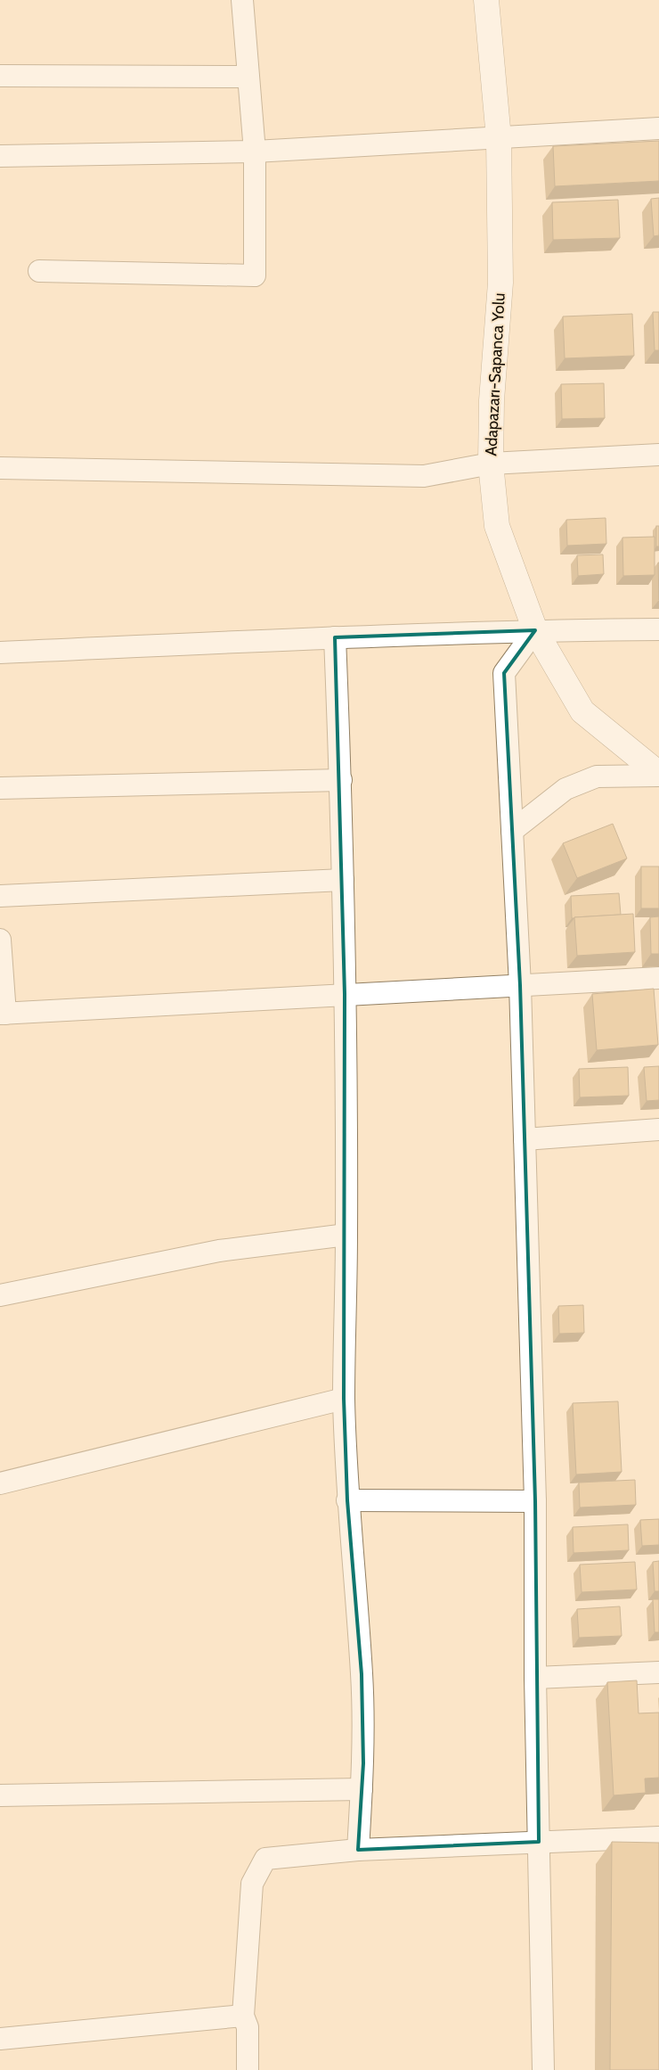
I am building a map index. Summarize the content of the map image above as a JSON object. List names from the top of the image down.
{
  "streets": {
    "main road": ["Adapazarı-Sapanca Yolu"]
  }
}
